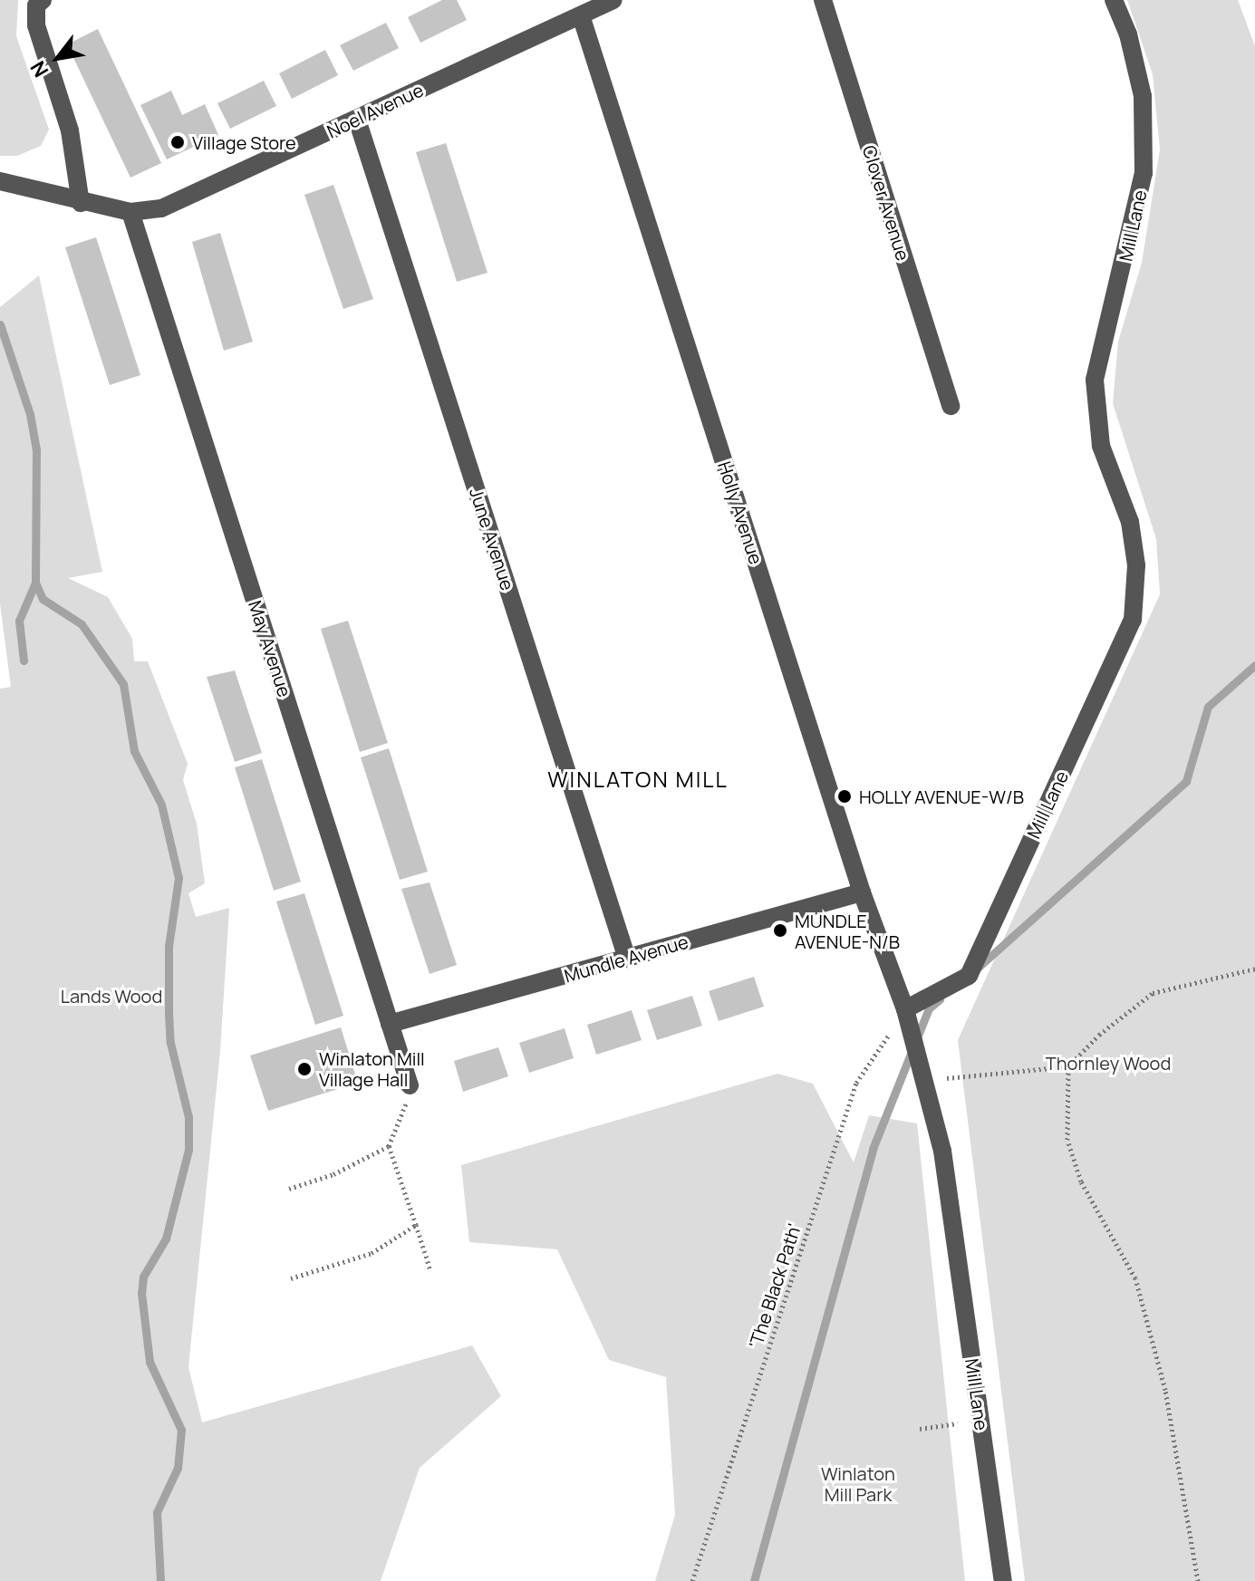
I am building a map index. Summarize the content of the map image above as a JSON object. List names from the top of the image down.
{
  "streets": {
    "street": [
      "Noel Avenue",
      "Clover Avenue",
      "Mill Lane",
      "Holly Avenue",
      "June Avenue",
      "May Avenue",
      "Mundle Avenue"
    ],
    "path": ["'The Black Path'"]
  },
  "crossings": [
    ["Noel Avenue", "Holly Avenue"],
    ["Noel Avenue", "June Avenue"],
    ["Noel Avenue", "May Avenue"],
    ["Mill Lane", "Holly Avenue"],
    ["Mill Lane", "'The Black Path'"],
    ["Holly Avenue", "Mundle Avenue"],
    ["Holly Avenue", "'The Black Path'"],
    ["June Avenue", "Mundle Avenue"],
    ["May Avenue", "Mundle Avenue"]
  ],
  "districts": ["WINLATON MILL"],
  "parks": ["Lands Wood", "Thornley Wood", "Winlaton Mill Park"],
  "places": [
    "Village Store",
    "HOLLY AVENUE-W/B",
    "MUNDLE AVENUE-N/B",
    "Winlaton Mill Village Hall"
  ],
  "north": "bottom left"
}
